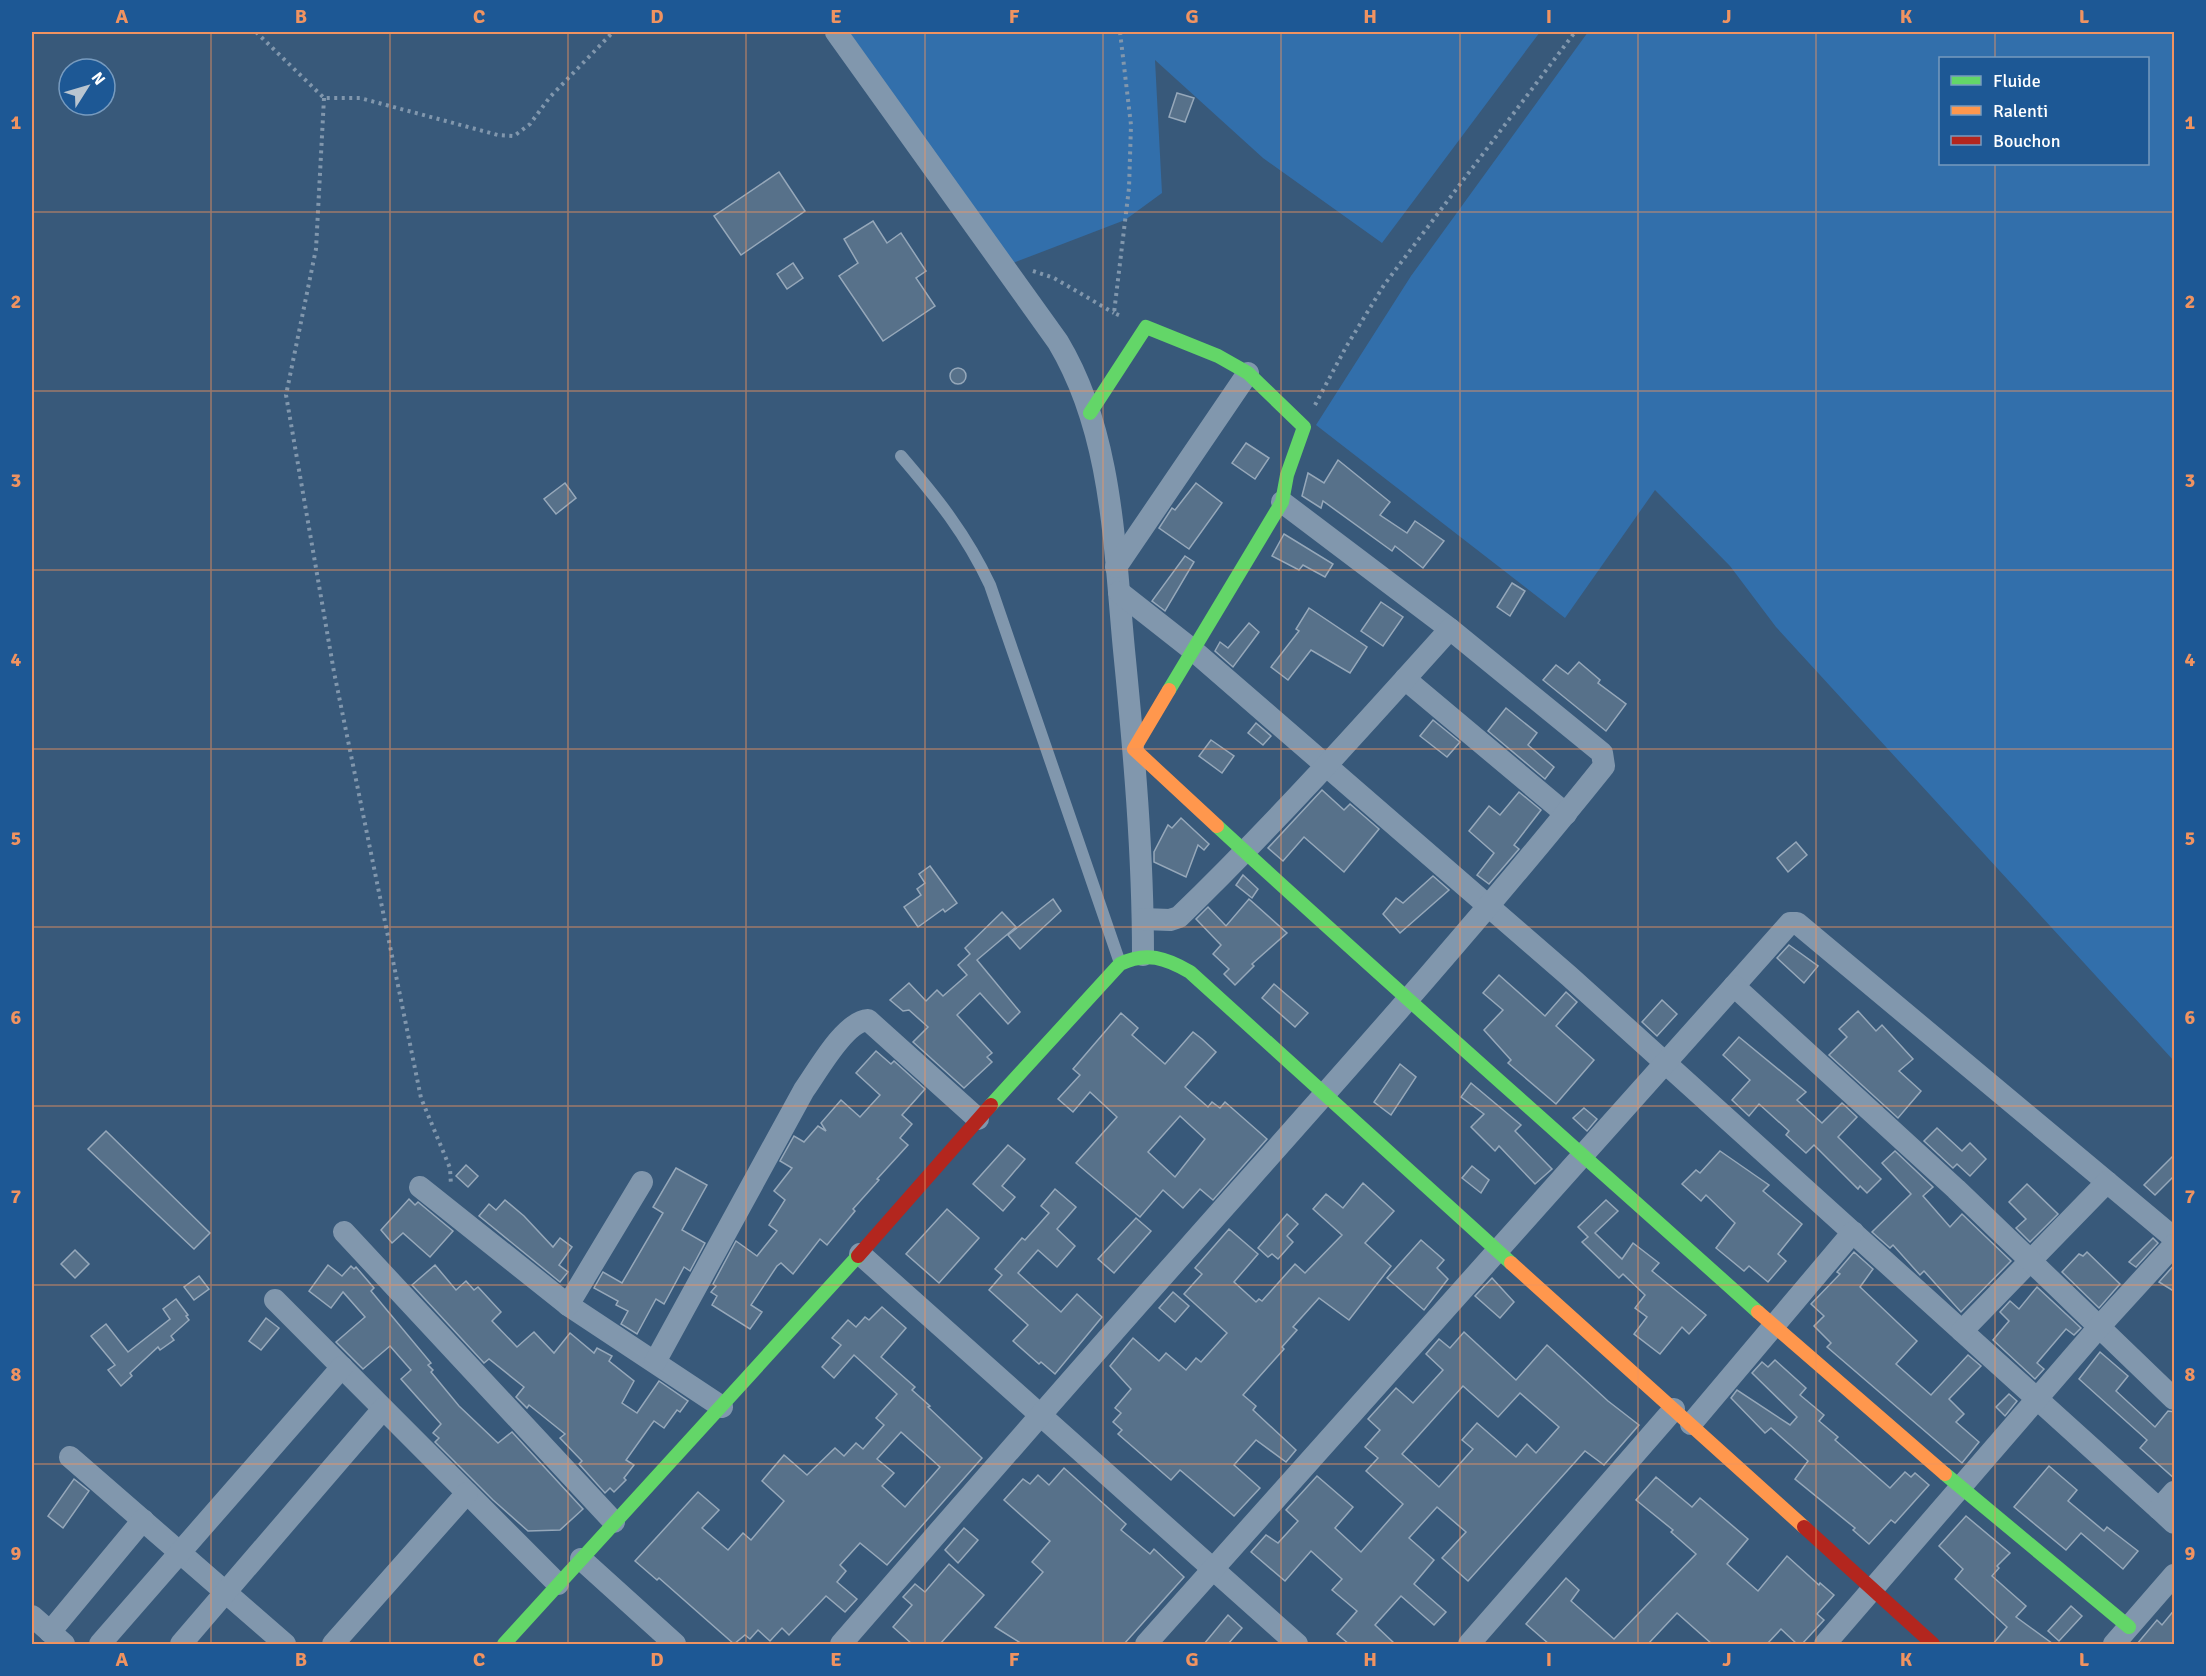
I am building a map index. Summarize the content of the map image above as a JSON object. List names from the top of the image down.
{
  "legend": ["Fluide", "Ralenti", "Bouchon"],
  "north": "top right",
  "grid": {
    "columns": [
      "A",
      "B",
      "C",
      "D",
      "E",
      "F",
      "G",
      "H",
      "I",
      "J",
      "K",
      "L"
    ],
    "rows": [
      "1",
      "2",
      "3",
      "4",
      "5",
      "6",
      "7",
      "8",
      "9"
    ]
  }
}
